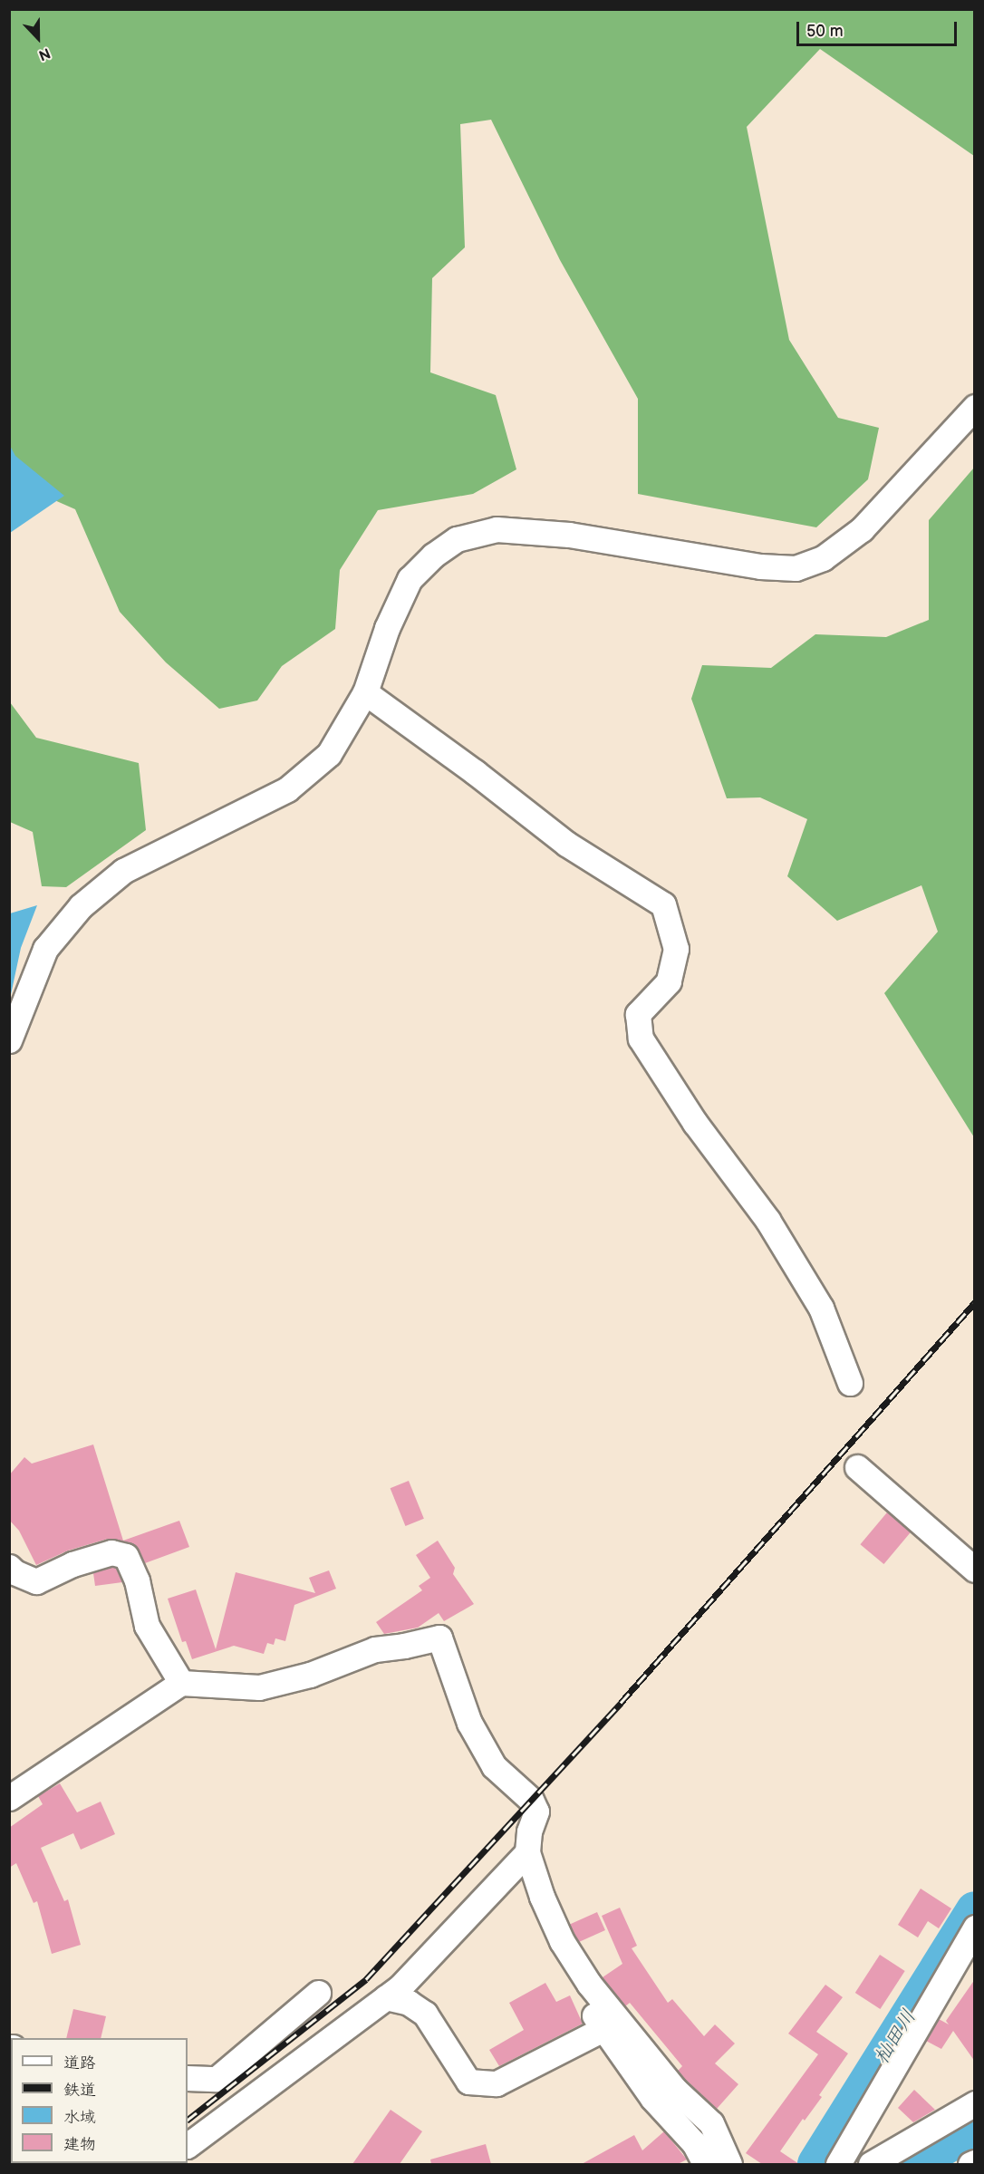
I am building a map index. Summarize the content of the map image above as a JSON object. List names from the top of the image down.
{
  "water": ["杣田川"],
  "legend": [
    "道路",
    "鉄道",
    "水域",
    "建物"
  ],
  "scale_bar": "50 m",
  "north": "bottom"
}
